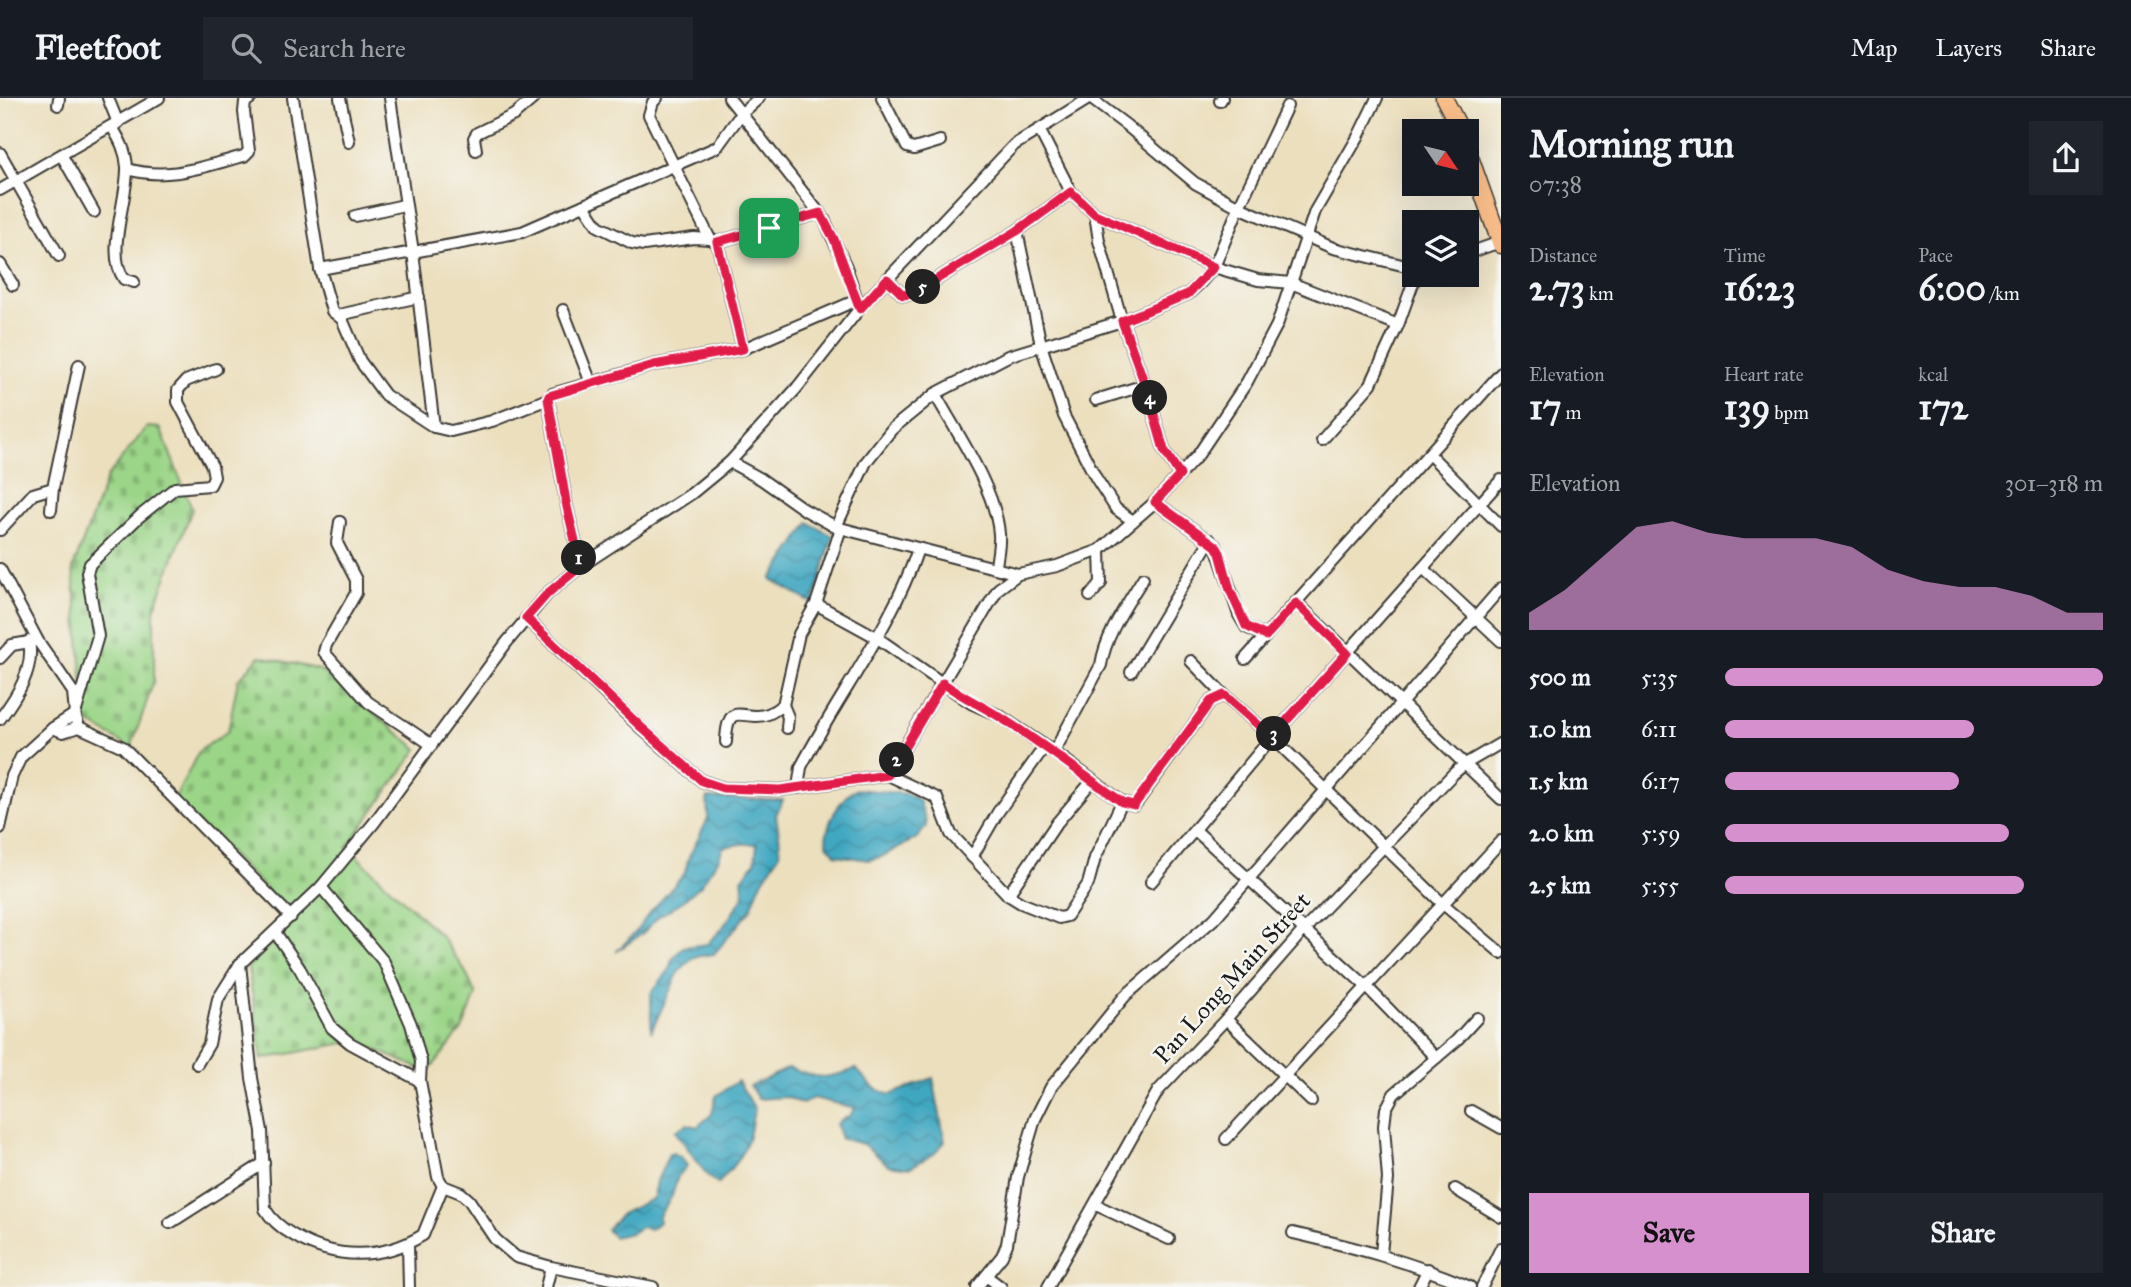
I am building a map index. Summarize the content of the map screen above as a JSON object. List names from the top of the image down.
{
  "streets": {
    "street": ["Pan Long Main Street"]
  },
  "north": "bottom right",
  "page": {
    "header": "Fleetfoot",
    "search": "Search here",
    "nav": ["Map", "Layers", "Share"],
    "heading": ["Morning run", "07:38"],
    "stats": [
      ["Distance", "2.73 km"],
      ["Time", "16:23"],
      ["Pace", "6:00 /km"],
      ["Elevation", "17 m"],
      ["Heart rate", "139 bpm"],
      ["kcal", "172"]
    ],
    "pins": [
      "5",
      "4",
      "1",
      "3",
      "2"
    ],
    "chart": ["Elevation", "301–318 m"],
    "list": [
      {
        "name": "500 m",
        "note": "5:35"
      },
      {
        "name": "1.0 km",
        "note": "6:11"
      },
      {
        "name": "1.5 km",
        "note": "6:17"
      },
      {
        "name": "2.0 km",
        "note": "5:59"
      },
      {
        "name": "2.5 km",
        "note": "5:55"
      }
    ],
    "buttons": ["Save", "Share"]
  }
}
